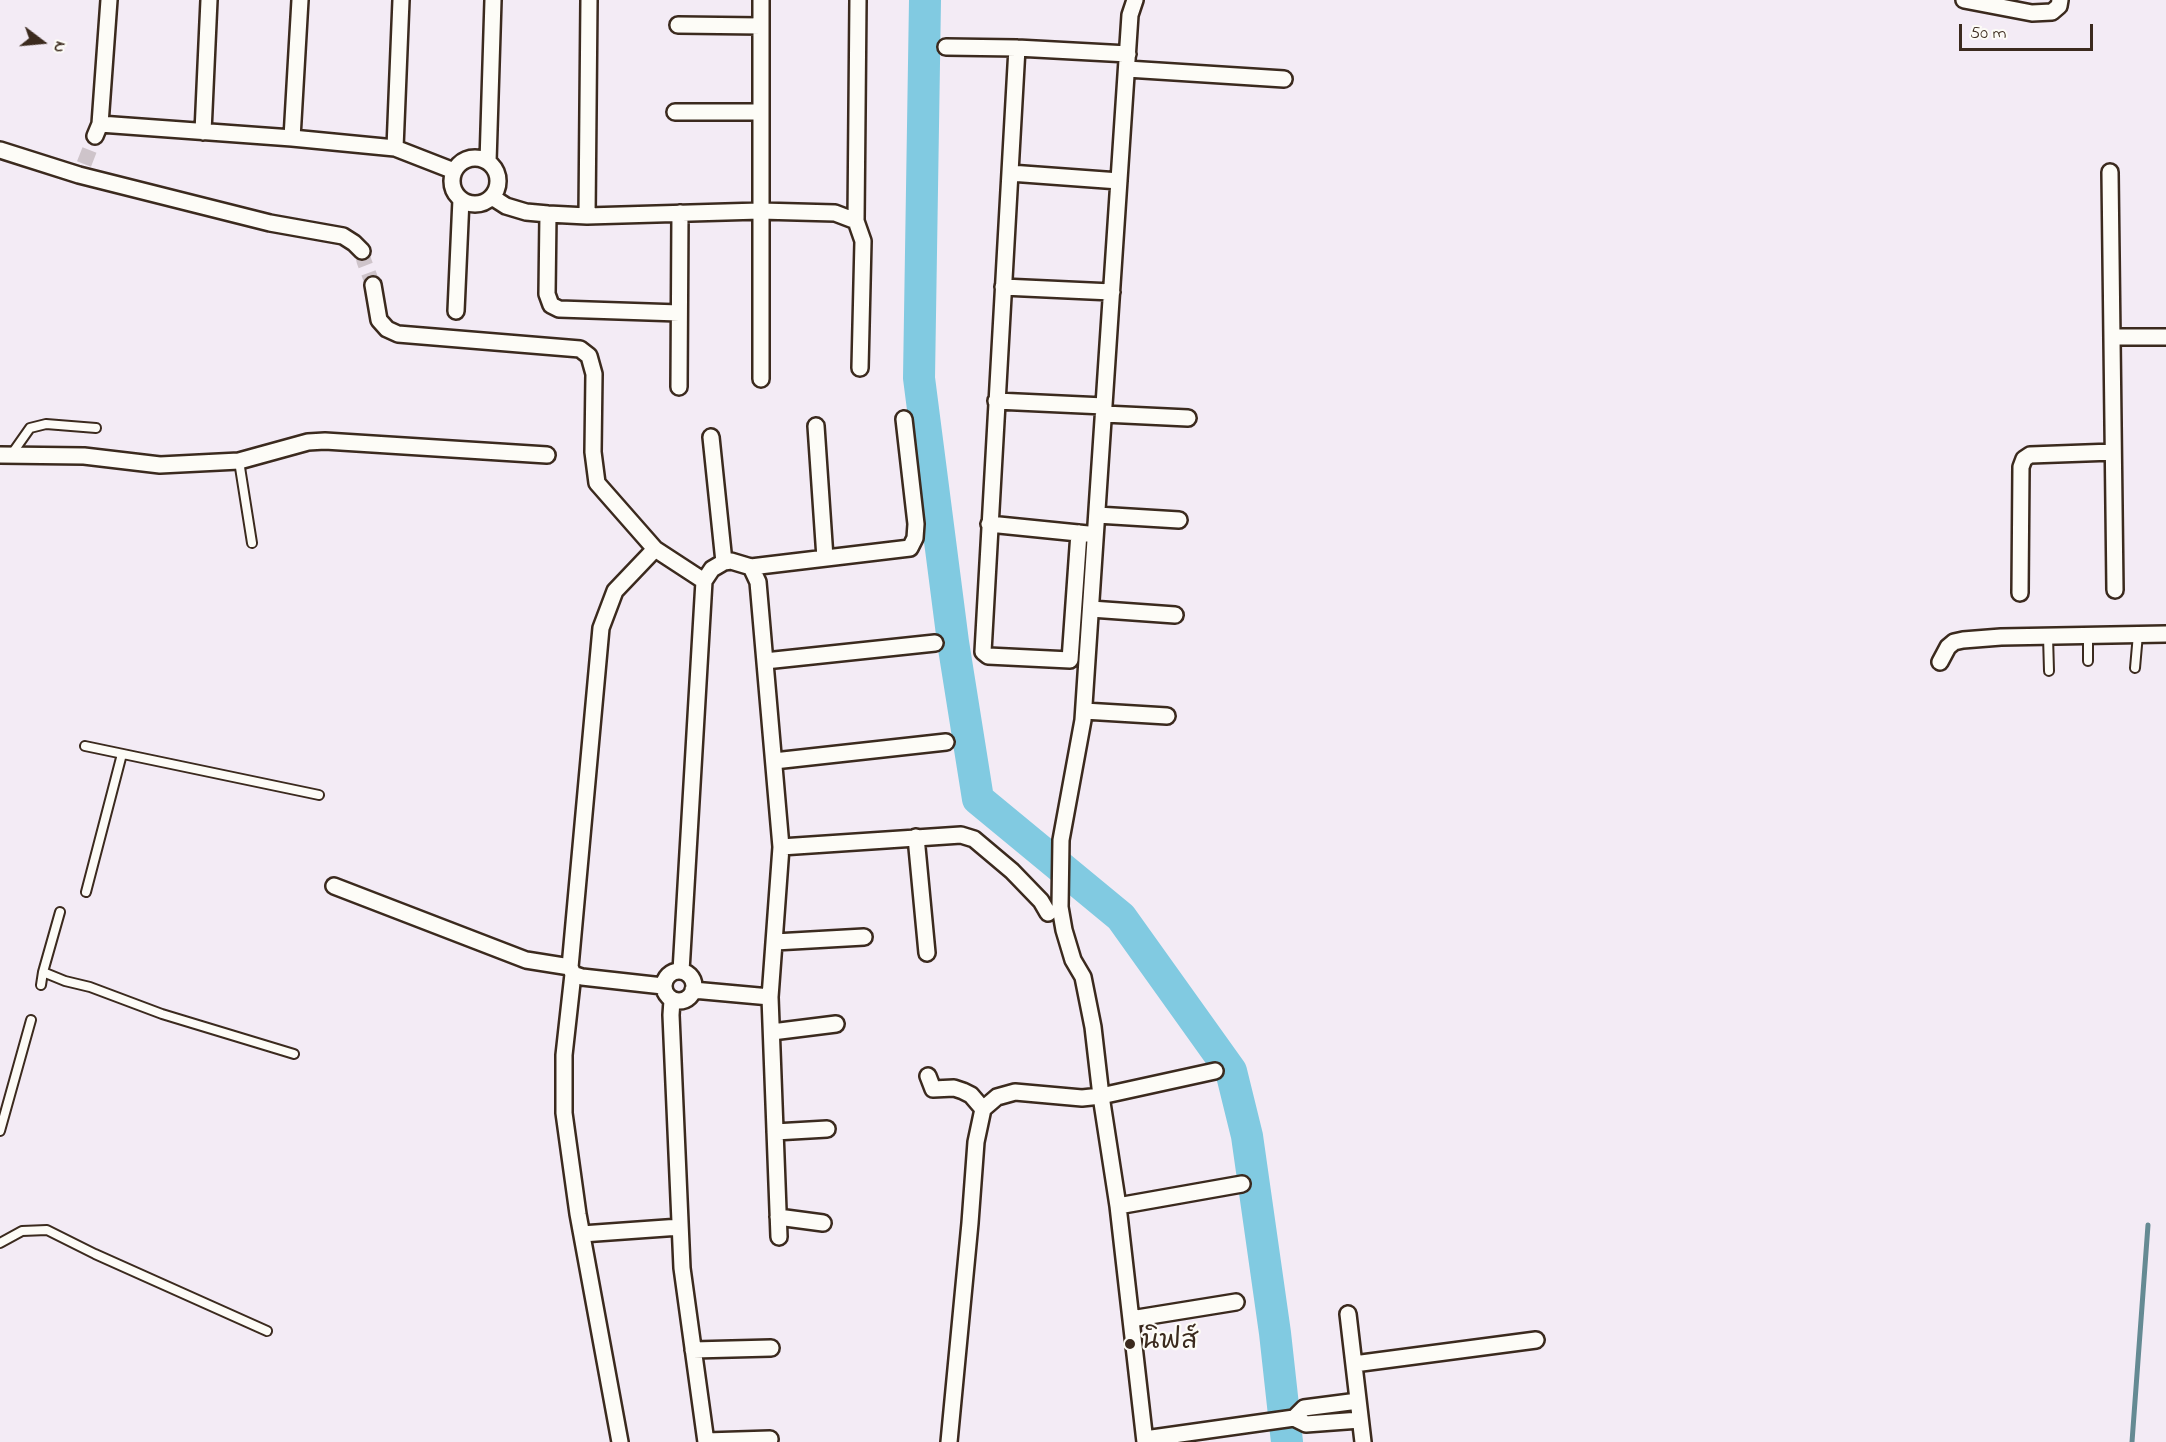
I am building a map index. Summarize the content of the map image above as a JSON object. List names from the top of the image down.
{
  "places": ["นิฟส์"],
  "scale_bar": "50 m",
  "north": "right"
}
